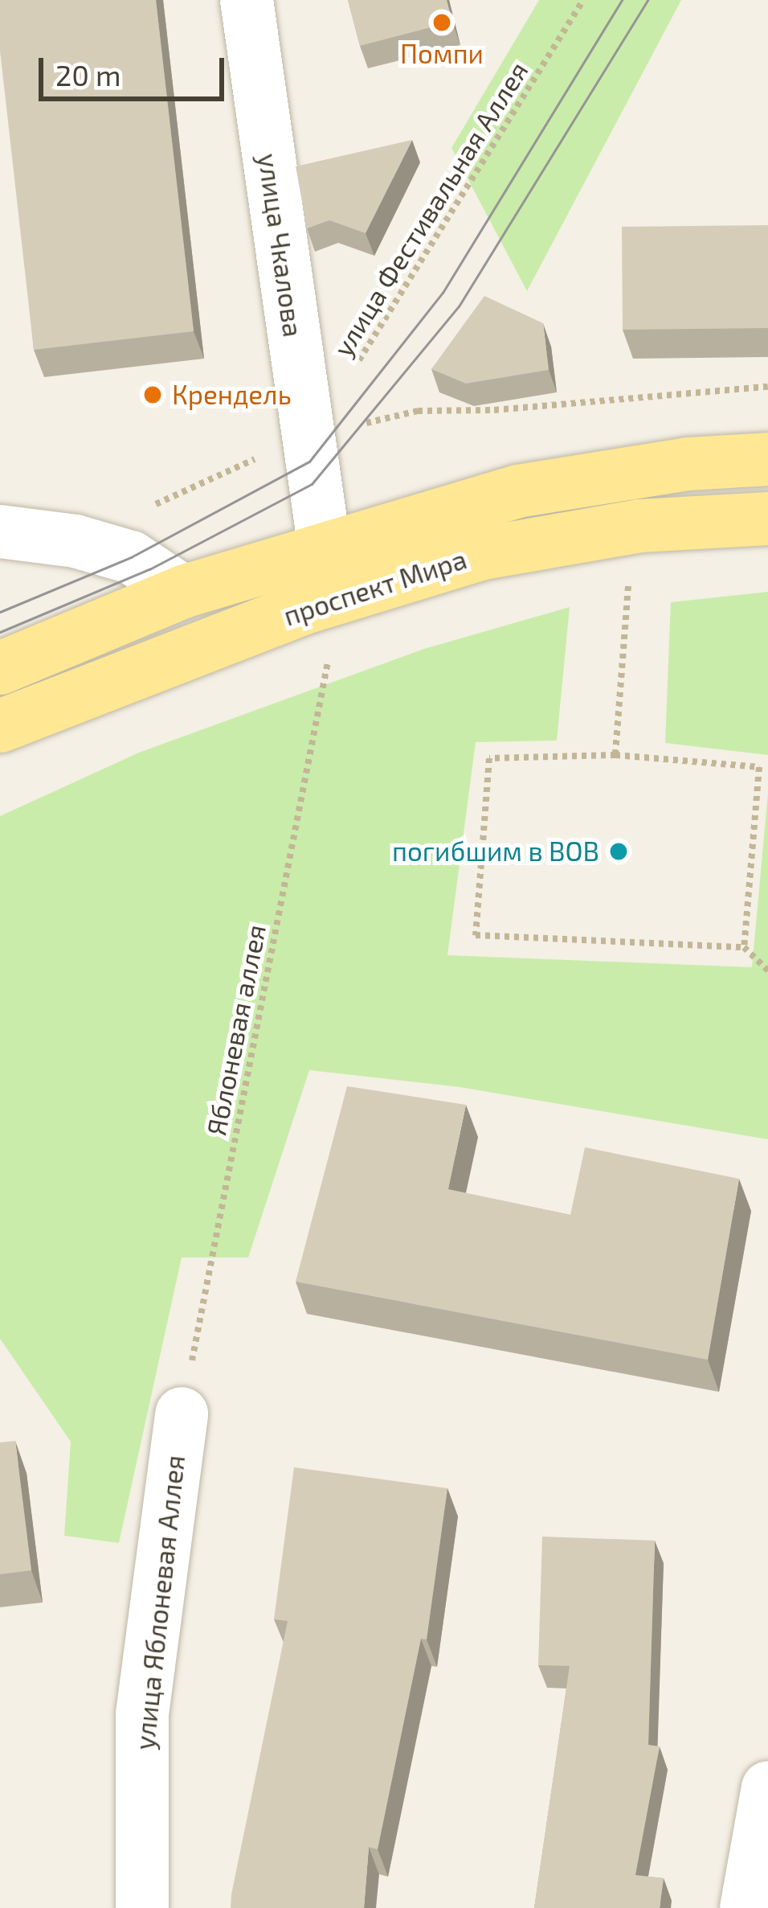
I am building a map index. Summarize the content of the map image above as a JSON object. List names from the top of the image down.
{
  "streets": {
    "main road": ["проспект Мира"],
    "street": ["улица Чкалова", "улица Яблоневая Аллея"],
    "path": ["улица Фестивальная Аллея", "Яблоневая аллея"]
  },
  "crossings": [
    ["улица Фестивальная Аллея", "улица Чкалова"],
    ["улица Чкалова", "проспект Мира"],
    ["Яблоневая аллея", "улица Яблоневая Аллея"]
  ],
  "places": ["Помпи", "Крендель", "погибшим в ВОВ"],
  "scale_bar": "20 m"
}
